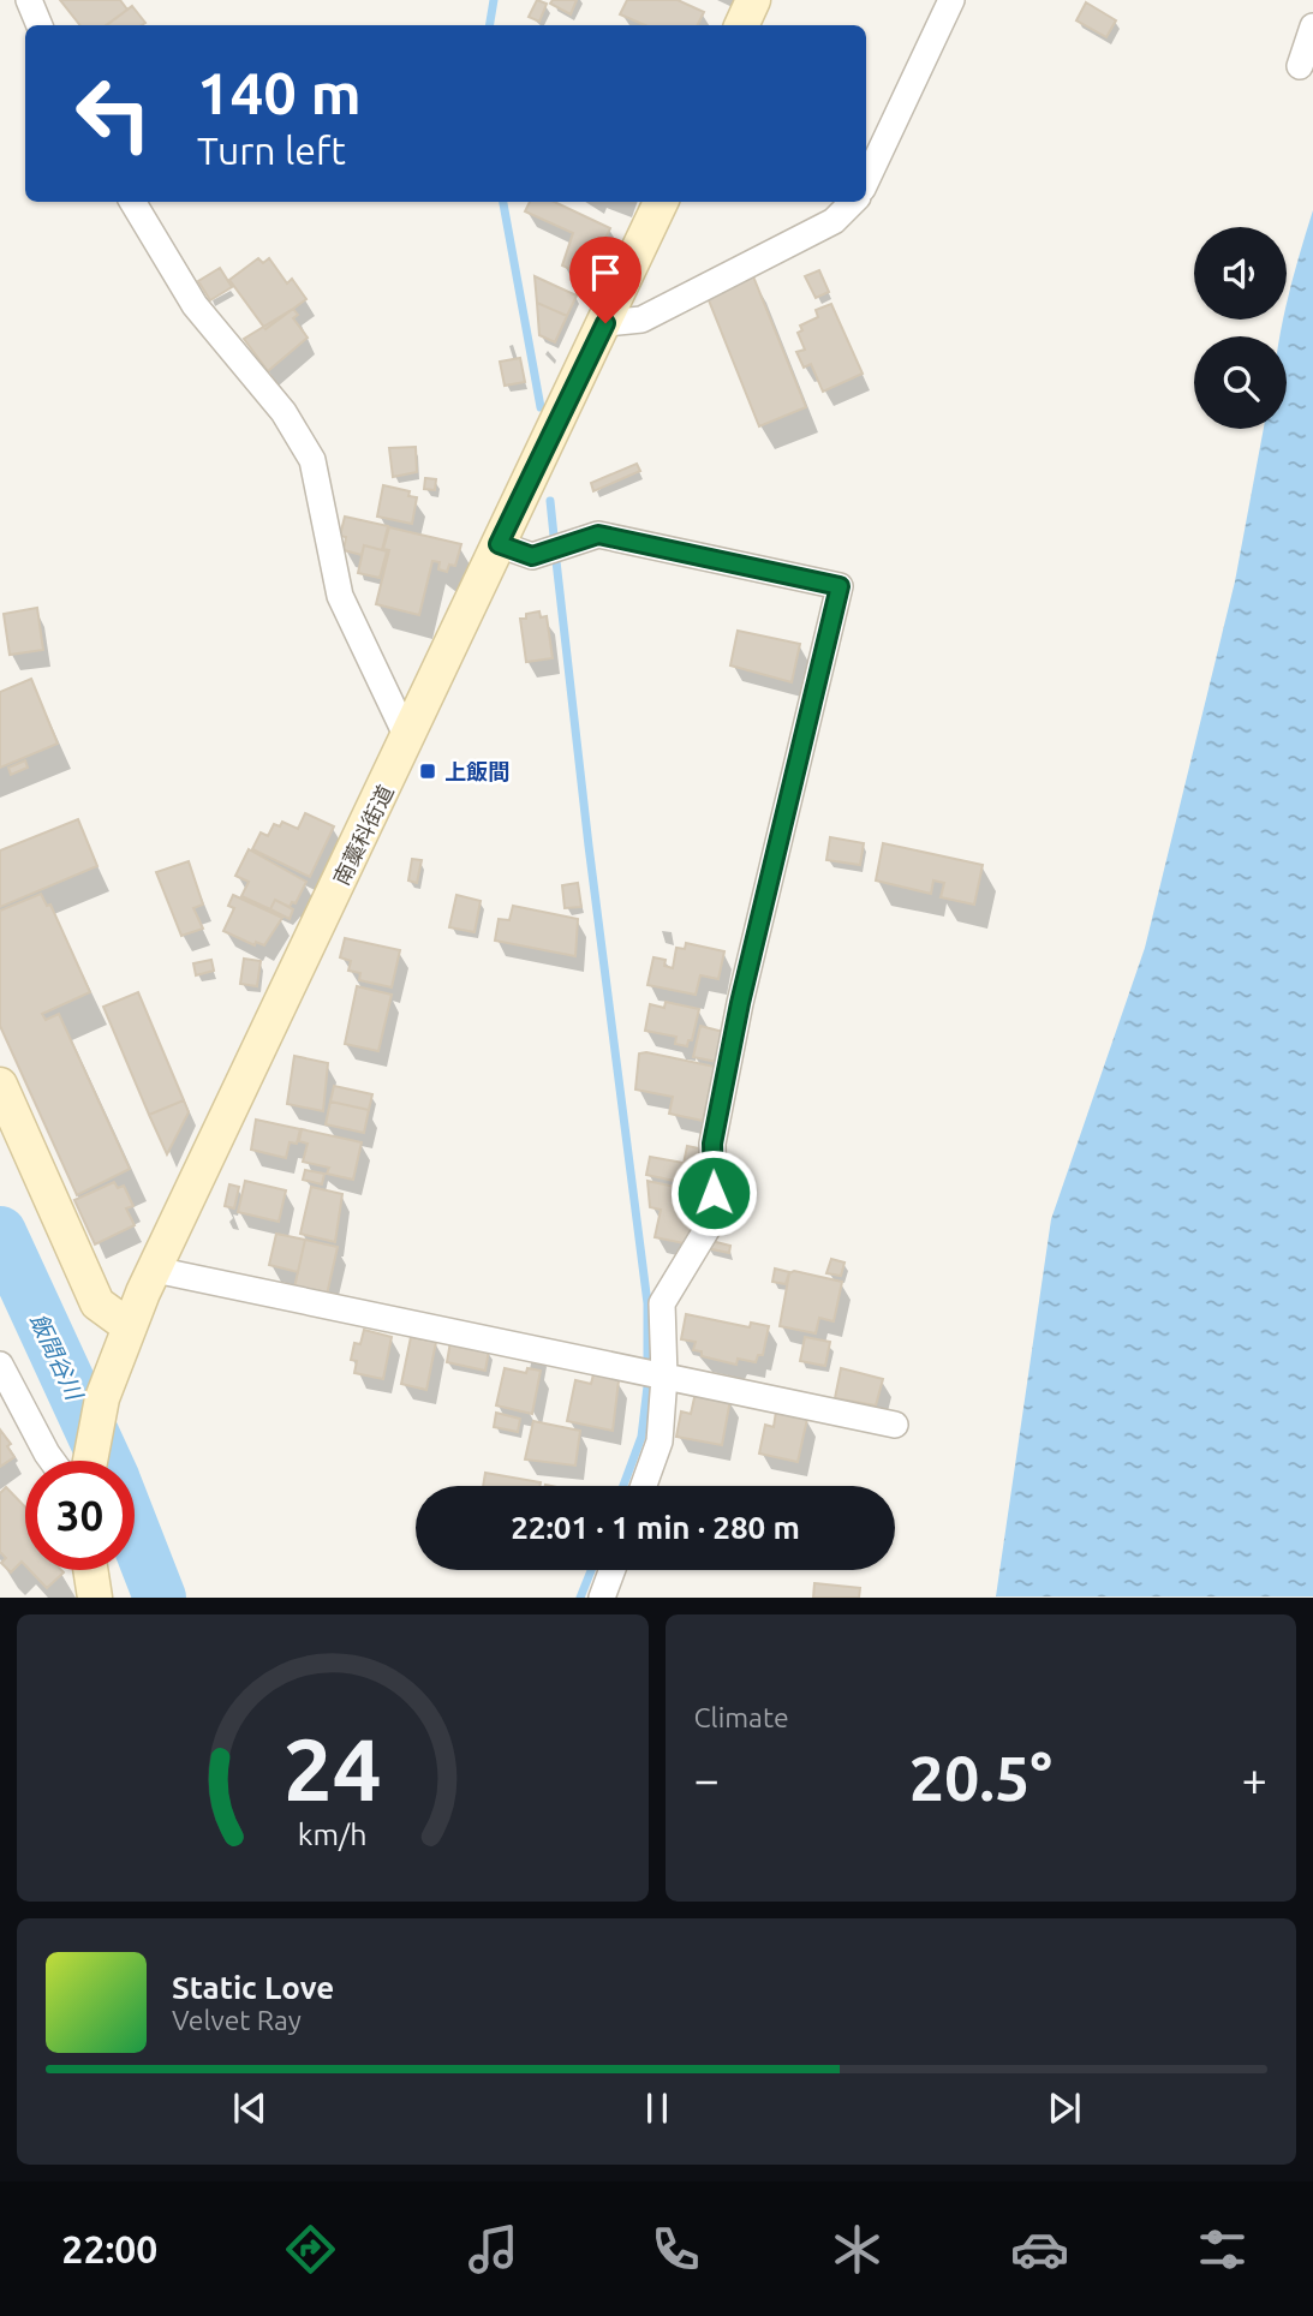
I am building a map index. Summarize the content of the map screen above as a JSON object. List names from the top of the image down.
{
  "streets": {
    "main road": ["南藁科街道"]
  },
  "water": ["飯間谷川"],
  "places": {
    "transit": ["上飯間"]
  },
  "page": {
    "turn": ["140 m", "Turn left"],
    "limit": "30",
    "trip": "22:01 · 1 min · 280 m",
    "tile": "Climate",
    "heat": ["−", "20.5°", "+"],
    "song": ["Static Love", "Velvet Ray"],
    "tabs": "22:00",
    "gauge": ["24", "km/h"]
  }
}
